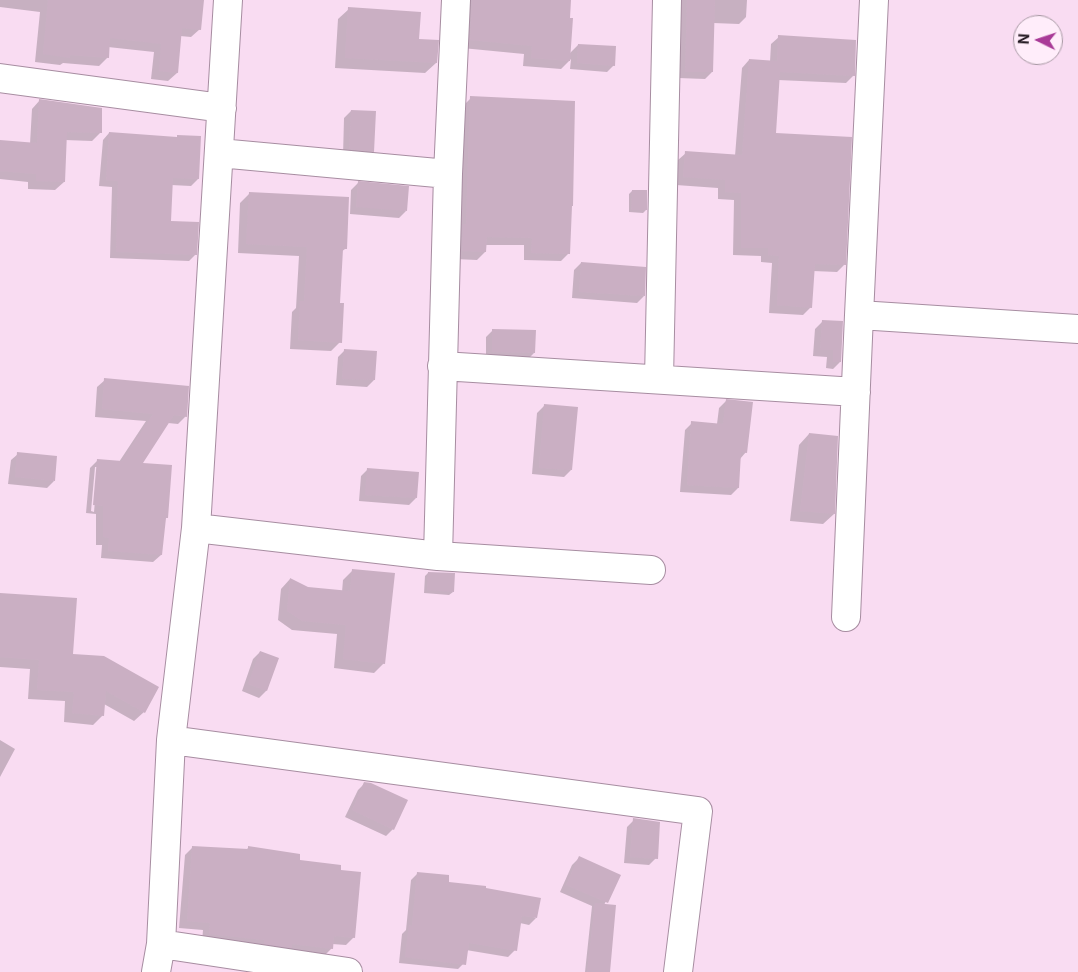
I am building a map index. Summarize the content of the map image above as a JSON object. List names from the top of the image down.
{
  "north": "left"
}
